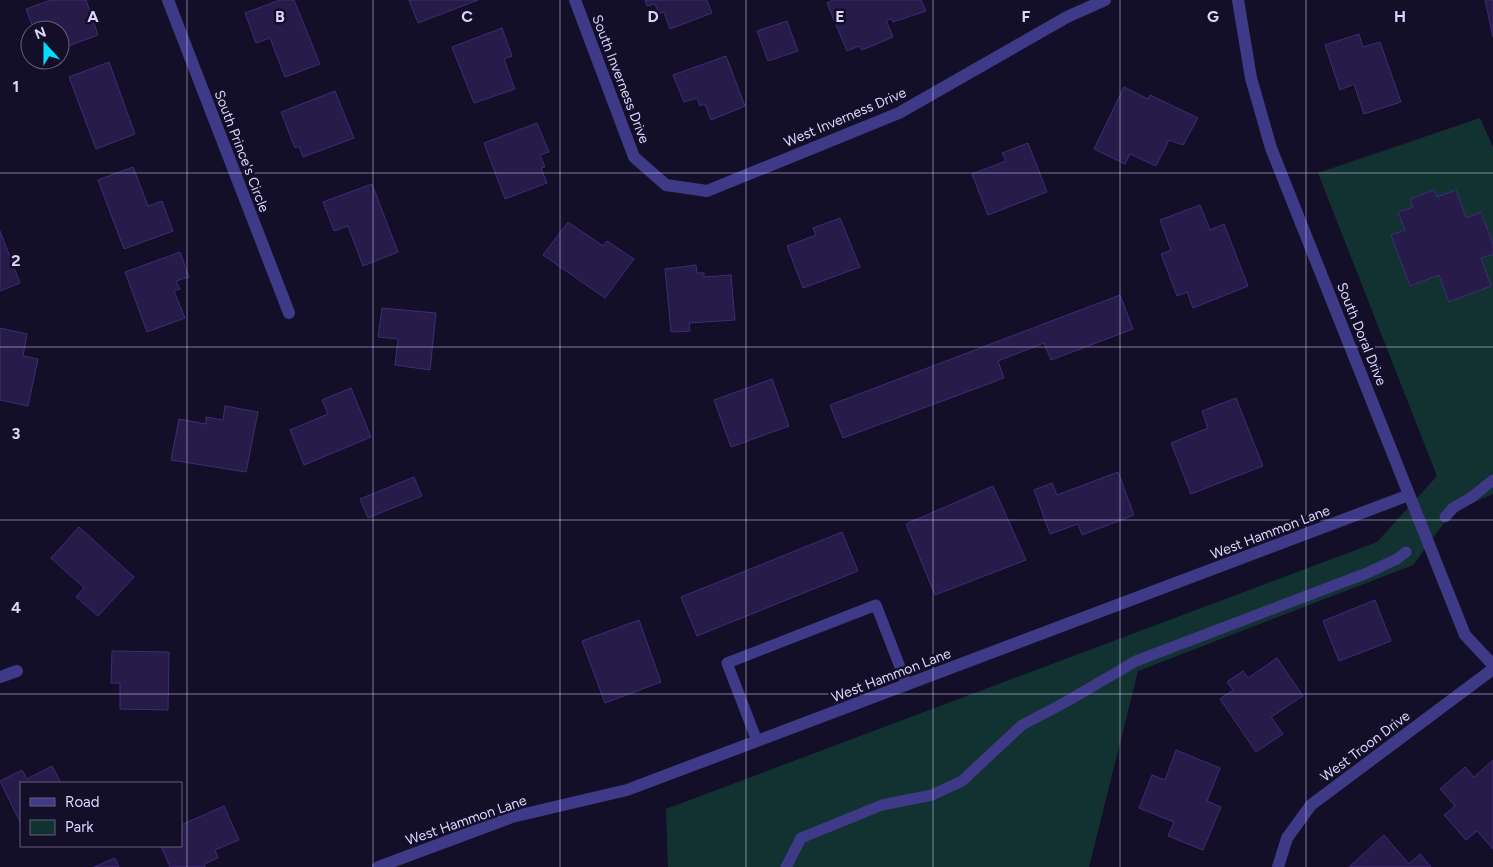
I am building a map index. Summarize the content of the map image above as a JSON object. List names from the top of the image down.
{
  "streets": {
    "street": [
      "South Inverness Drive",
      "West Inverness Drive",
      "South Prince's Circle",
      "South Doral Drive",
      "West Hammon Lane",
      "West Troon Drive"
    ]
  },
  "crossings": [
    ["South Inverness Drive", "West Inverness Drive"],
    ["South Doral Drive", "West Hammon Lane"]
  ],
  "legend": ["Road", "Park"],
  "north": "top",
  "grid": {
    "columns": [
      "A",
      "B",
      "C",
      "D",
      "E",
      "F",
      "G",
      "H"
    ],
    "rows": [
      "1",
      "2",
      "3",
      "4"
    ]
  }
}
